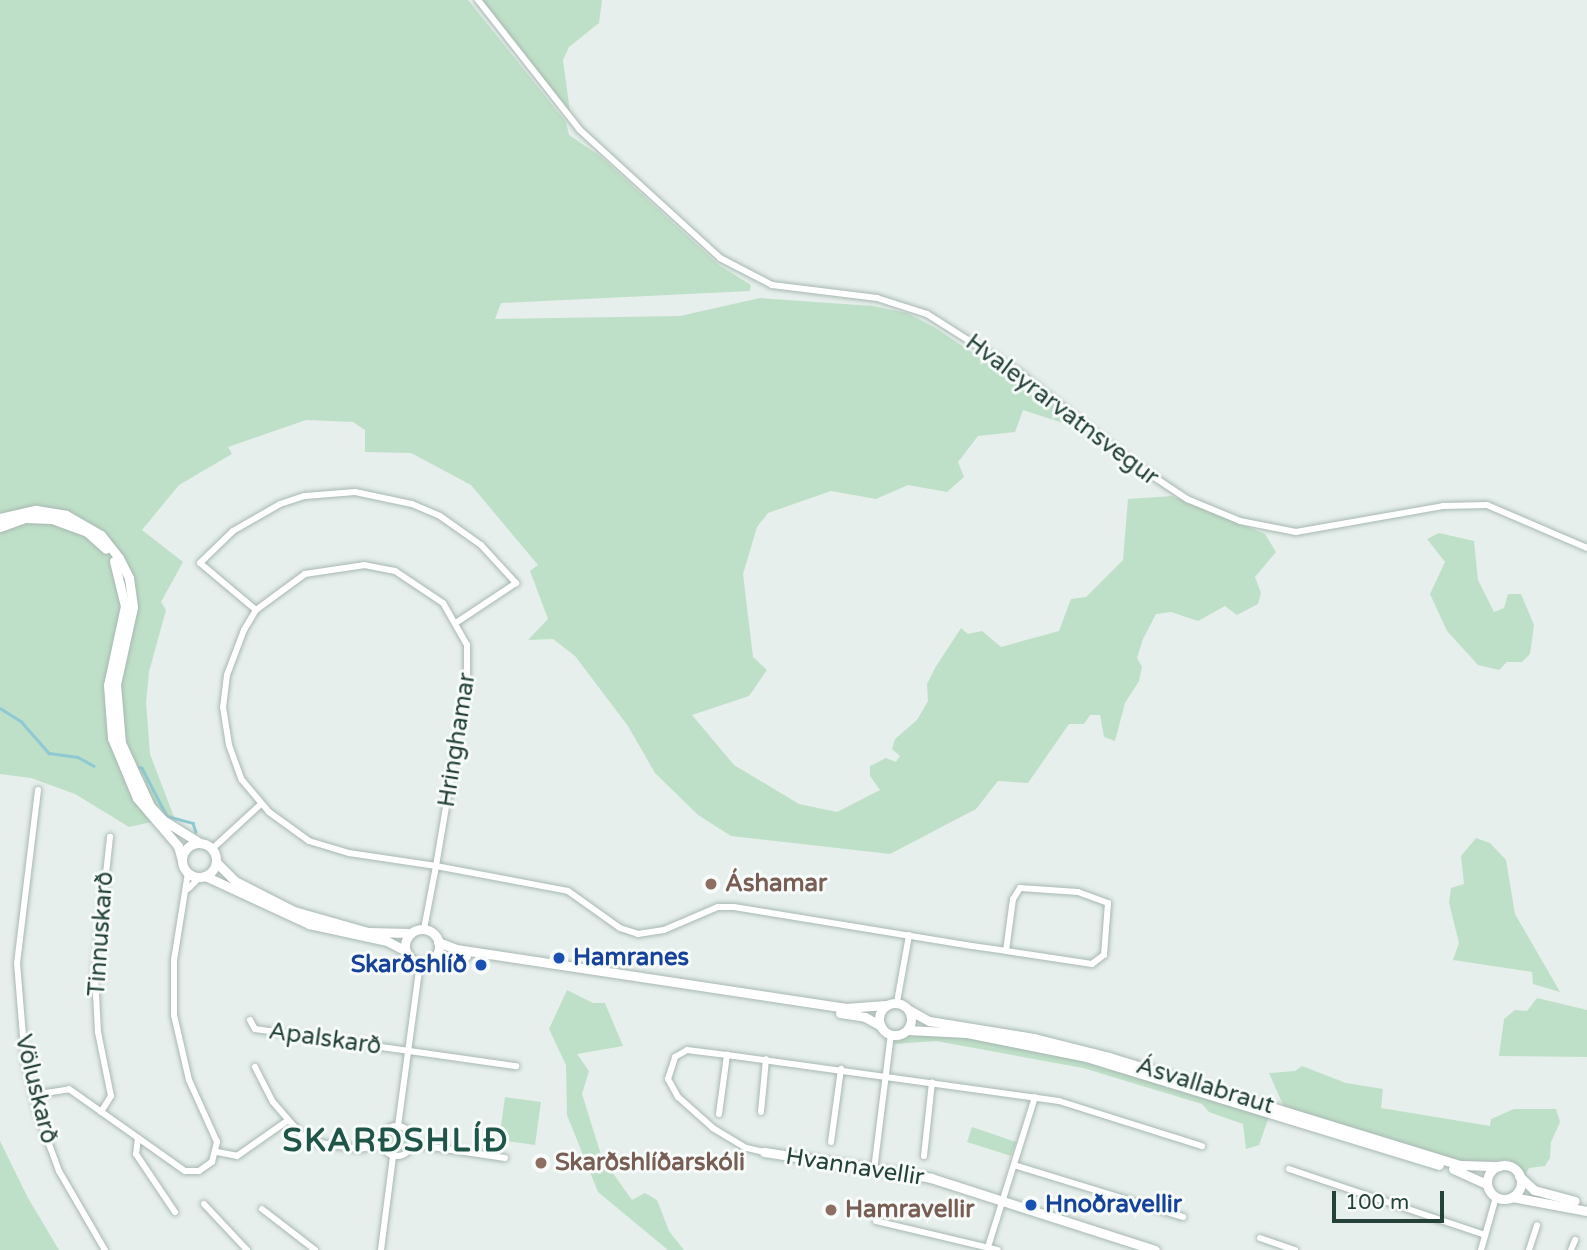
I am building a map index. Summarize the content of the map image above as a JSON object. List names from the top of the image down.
{
  "streets": {
    "main road": ["Ásvallabraut", "Hvannavellir"],
    "street": [
      "Hvaleyrarvatnsvegur",
      "Hringhamar",
      "Tinnuskarð",
      "Apalskarð",
      "Völuskarð"
    ]
  },
  "districts": ["SKARÐSHLÍÐ"],
  "places": [
    "Áshamar",
    "Hamranes",
    "Skarðshlíð",
    "Skarðshlíðarskóli",
    "Hnoðravellir",
    "Hamravellir"
  ],
  "scale_bar": "100 m"
}
